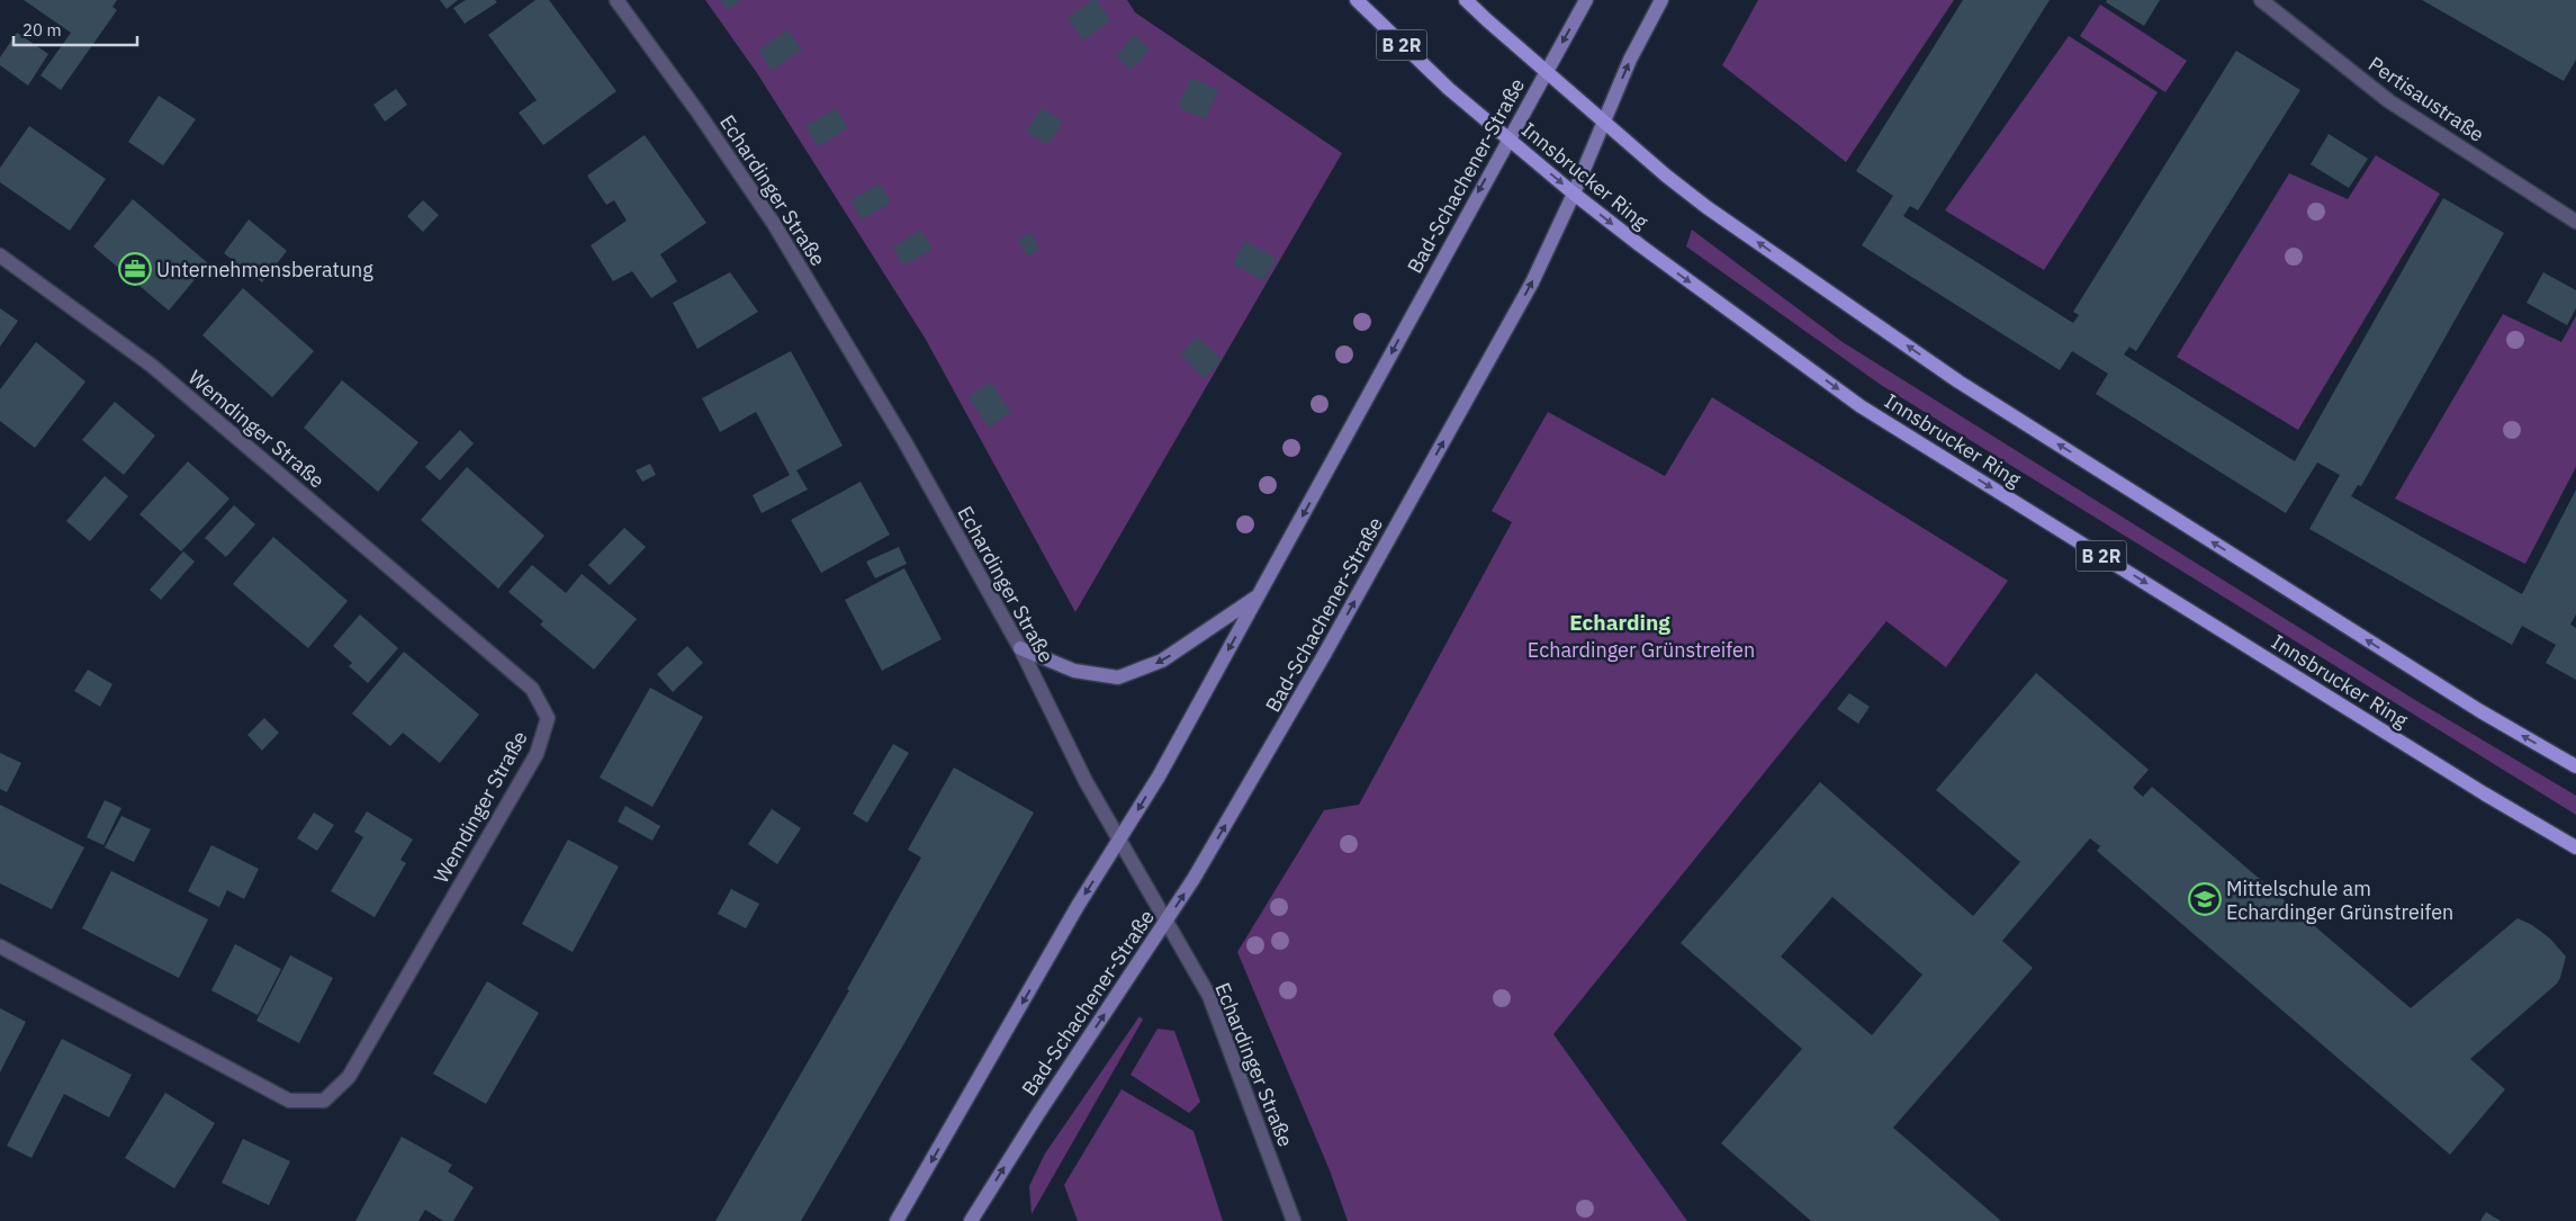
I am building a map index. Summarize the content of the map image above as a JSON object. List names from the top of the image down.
{
  "streets": {
    "main road": ["B 2R", "Bad-Schachener-Straße", "Innsbrucker Ring"],
    "street": ["Pertisaustraße", "Echardinger Straße", "Wemdinger Straße"]
  },
  "crossings": [
    ["Bad-Schachener-Straße", "Innsbrucker Ring"],
    ["Bad-Schachener-Straße", "Echardinger Straße"]
  ],
  "districts": ["Echarding"],
  "parks": ["Echardinger Grünstreifen"],
  "places": {
    "office": ["Unternehmensberatung"],
    "school or university": ["Mittelschule am Echardinger Grünstreifen"]
  },
  "scale_bar": "20 m"
}
